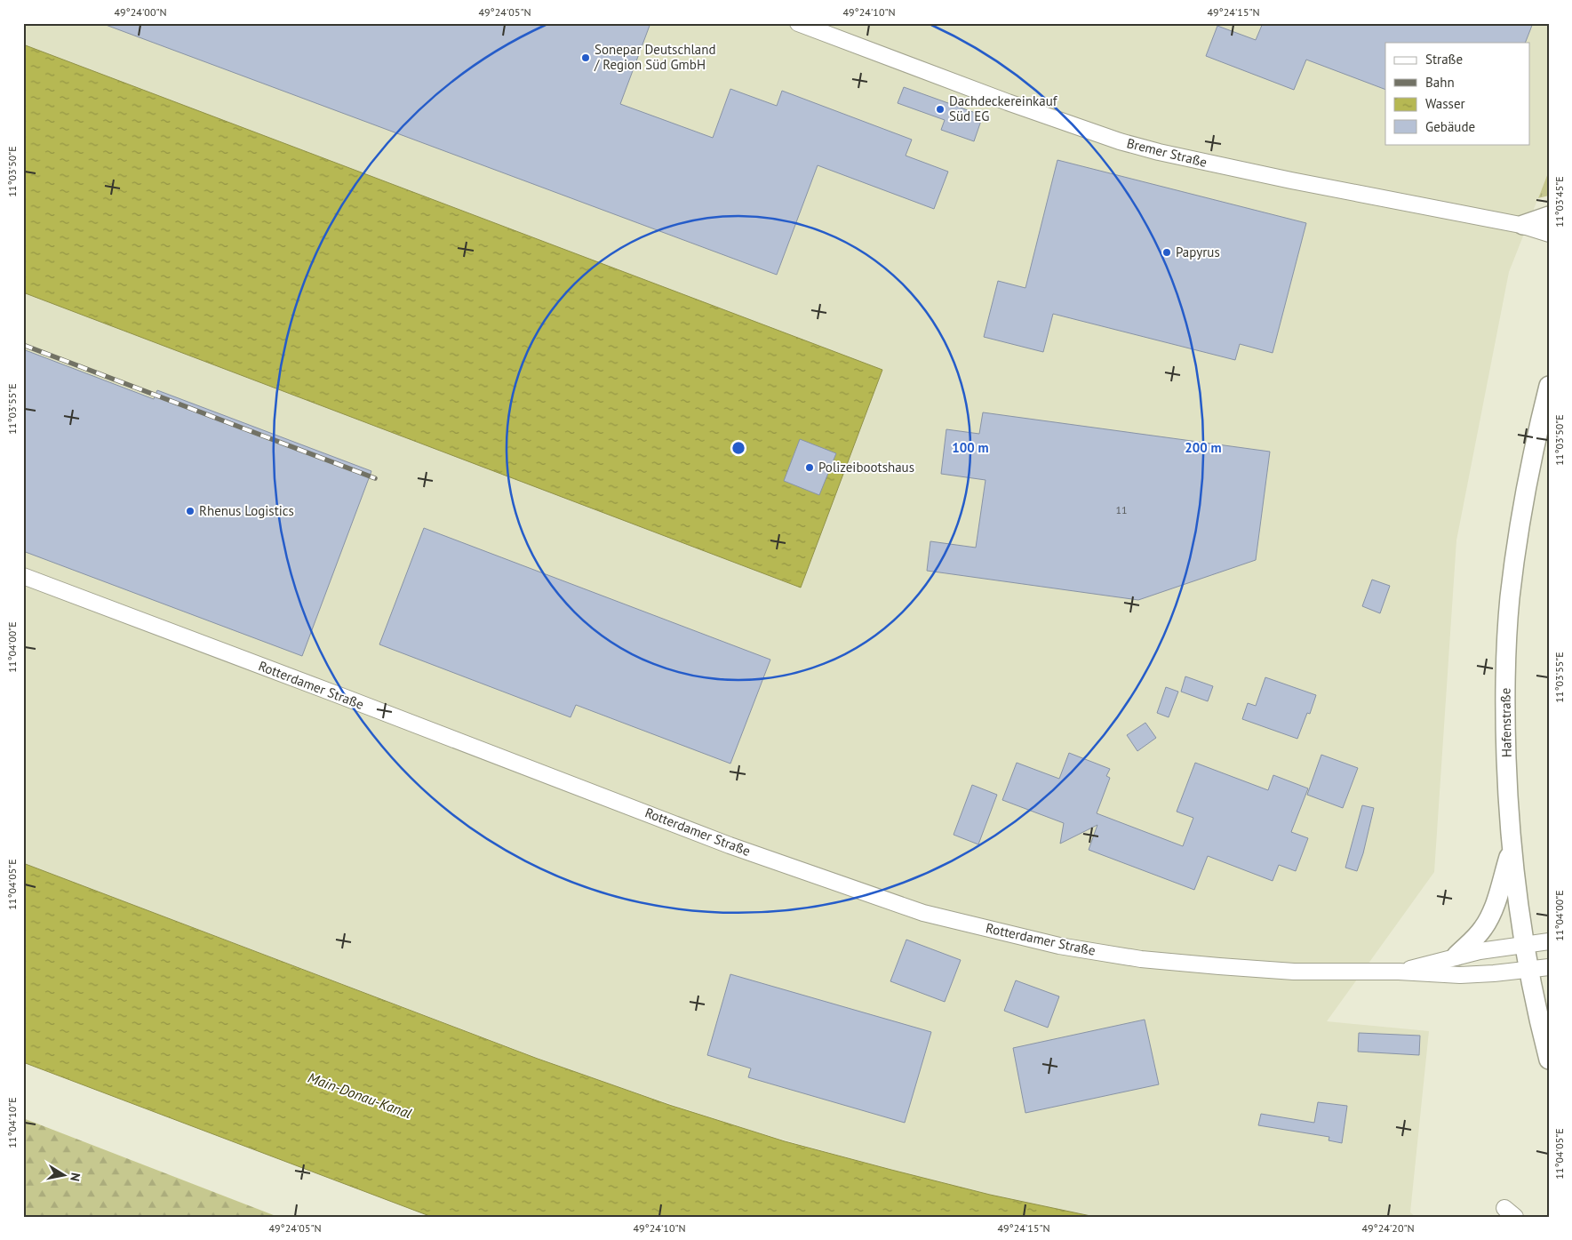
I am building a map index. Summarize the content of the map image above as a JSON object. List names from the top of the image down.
{
  "streets": {
    "main road": ["Hafenstraße"],
    "street": ["Bremer Straße", "Rotterdamer Straße"]
  },
  "crossings": [
    ["Rotterdamer Straße", "Hafenstraße"]
  ],
  "water": ["Main-Donau-Kanal"],
  "places": [
    "Sonepar Deutschland / Region Süd GmbH",
    "Dachdeckereinkauf Süd EG",
    "Papyrus",
    "Polizeibootshaus",
    "Rhenus Logistics"
  ],
  "house_numbers": ["11"],
  "legend": [
    "Straße",
    "Bahn",
    "Wasser",
    "Gebäude"
  ],
  "north": "right",
  "coordinates": [
    "49°24'00\"N",
    "49°24'05\"N",
    "49°24'10\"N",
    "49°24'15\"N",
    "11°03'50\"E",
    "11°03'45\"E",
    "11°03'55\"E",
    "11°04'00\"E",
    "11°04'05\"E",
    "11°04'10\"E",
    "49°24'20\"N"
  ],
  "rings": ["100 m", "200 m"]
}
